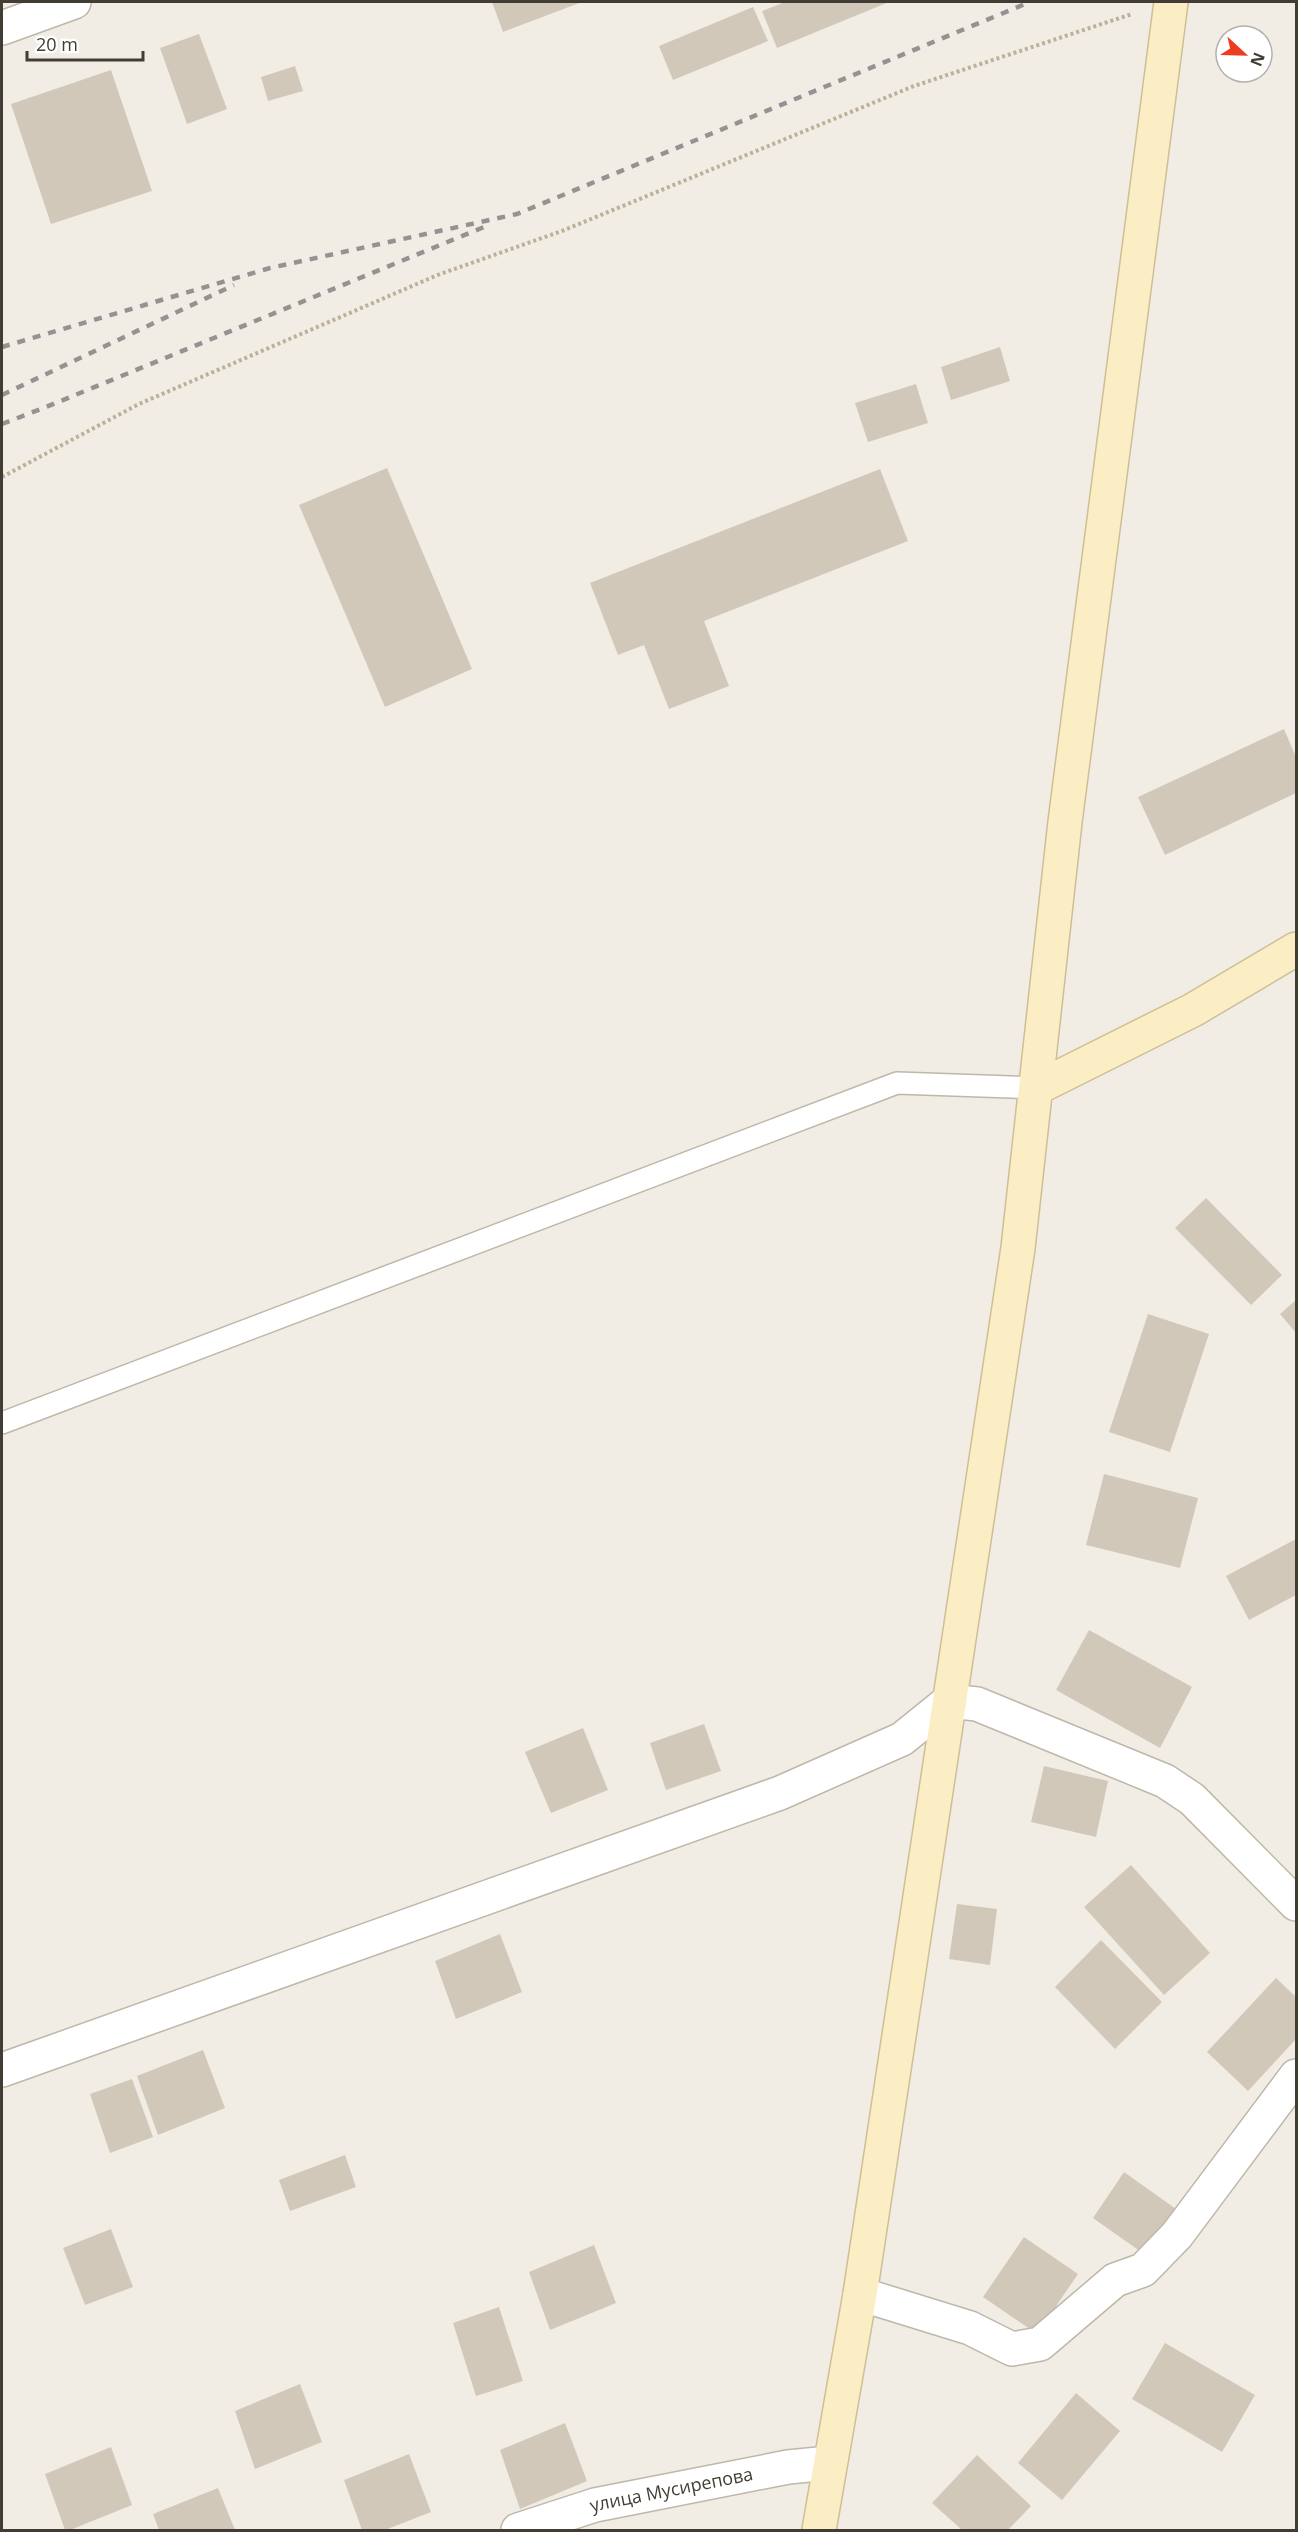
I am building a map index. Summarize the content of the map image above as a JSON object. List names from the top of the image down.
{
  "streets": {
    "street": ["улица Мусирепова"]
  },
  "scale_bar": "20 m",
  "north": "right"
}
